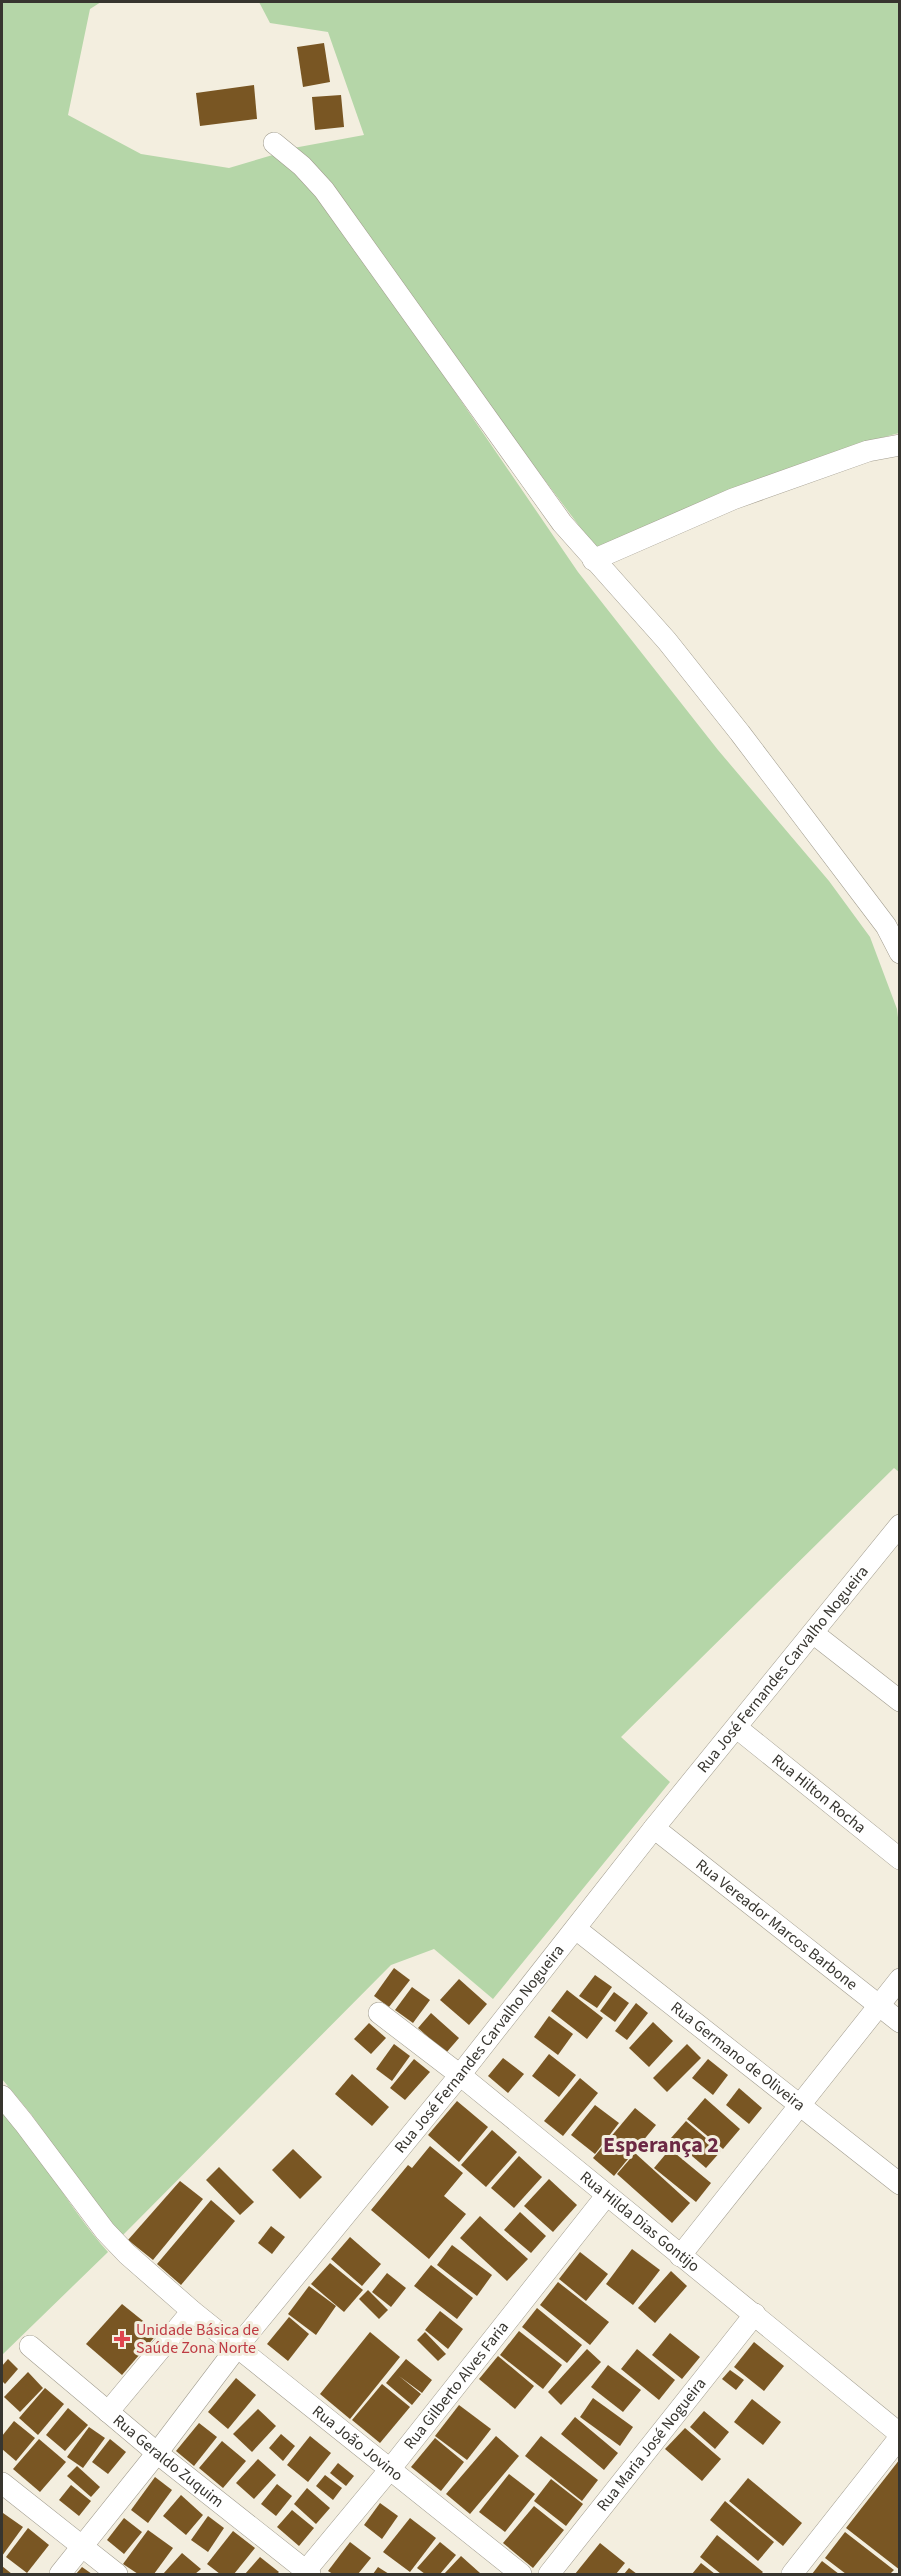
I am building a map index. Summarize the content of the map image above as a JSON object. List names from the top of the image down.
{
  "streets": {
    "street": [
      "Rua José Fernandes Carvalho Nogueira",
      "Rua Hilton Rocha",
      "Rua Vereador Marcos Barbone",
      "Rua Germano de Oliveira",
      "Rua Hilda Dias Gontijo",
      "Rua Gilberto Alves Faria",
      "Rua João Jovino",
      "Rua Maria José Nogueira",
      "Rua Geraldo Zuquim"
    ]
  },
  "crossings": [
    ["Rua José Fernandes Carvalho Nogueira", "Rua Hilton Rocha"],
    ["Rua José Fernandes Carvalho Nogueira", "Rua Vereador Marcos Barbone"],
    ["Rua José Fernandes Carvalho Nogueira", "Rua Germano de Oliveira"],
    ["Rua José Fernandes Carvalho Nogueira", "Rua Hilda Dias Gontijo"],
    ["Rua José Fernandes Carvalho Nogueira", "Rua João Jovino"],
    ["Rua José Fernandes Carvalho Nogueira", "Rua Geraldo Zuquim"],
    ["Rua Hilda Dias Gontijo", "Rua Gilberto Alves Faria"],
    ["Rua Hilda Dias Gontijo", "Rua Maria José Nogueira"],
    ["Rua Gilberto Alves Faria", "Rua João Jovino"],
    ["Rua Gilberto Alves Faria", "Rua Geraldo Zuquim"]
  ],
  "districts": ["Esperança 2"],
  "places": {
    "health": ["Unidade Básica de Saúde Zona Norte"]
  }
}
